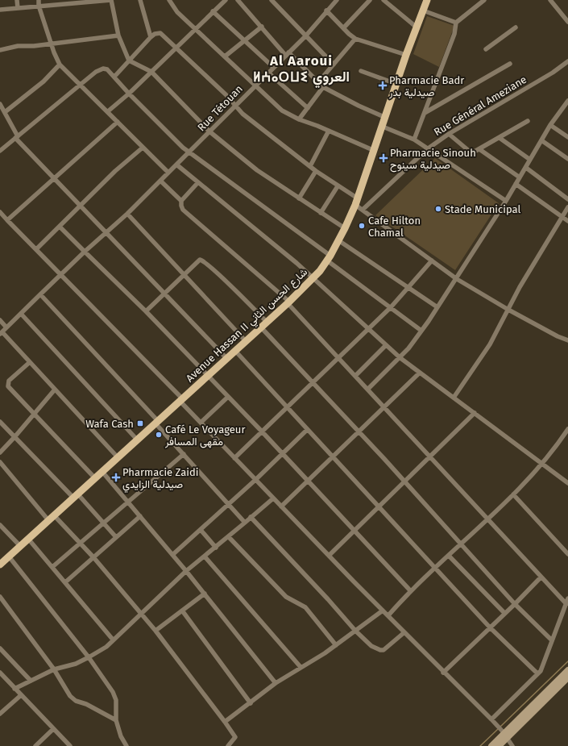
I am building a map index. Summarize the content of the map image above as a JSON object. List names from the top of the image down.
{
  "streets": {
    "main road": ["Avenue Hassan II شارع الحسن الثاني"],
    "street": ["Rue Général Ameziane", "Rue Tétouan"]
  },
  "districts": ["Al Aaroui ⵍⵄⴰⵔⵡⵉ العروي"],
  "places": {
    "health": ["Pharmacie Badr صيدلية بدر", "Pharmacie Sinouh صيدلية سينوح", "Pharmacie Zaidi صيدلية الزايدي"],
    "other": ["Stade Municipal", "Cafe Hilton Chamal", "Café Le Voyageur مقهى المسافر"],
    "transit": ["Wafa Cash"]
  }
}
